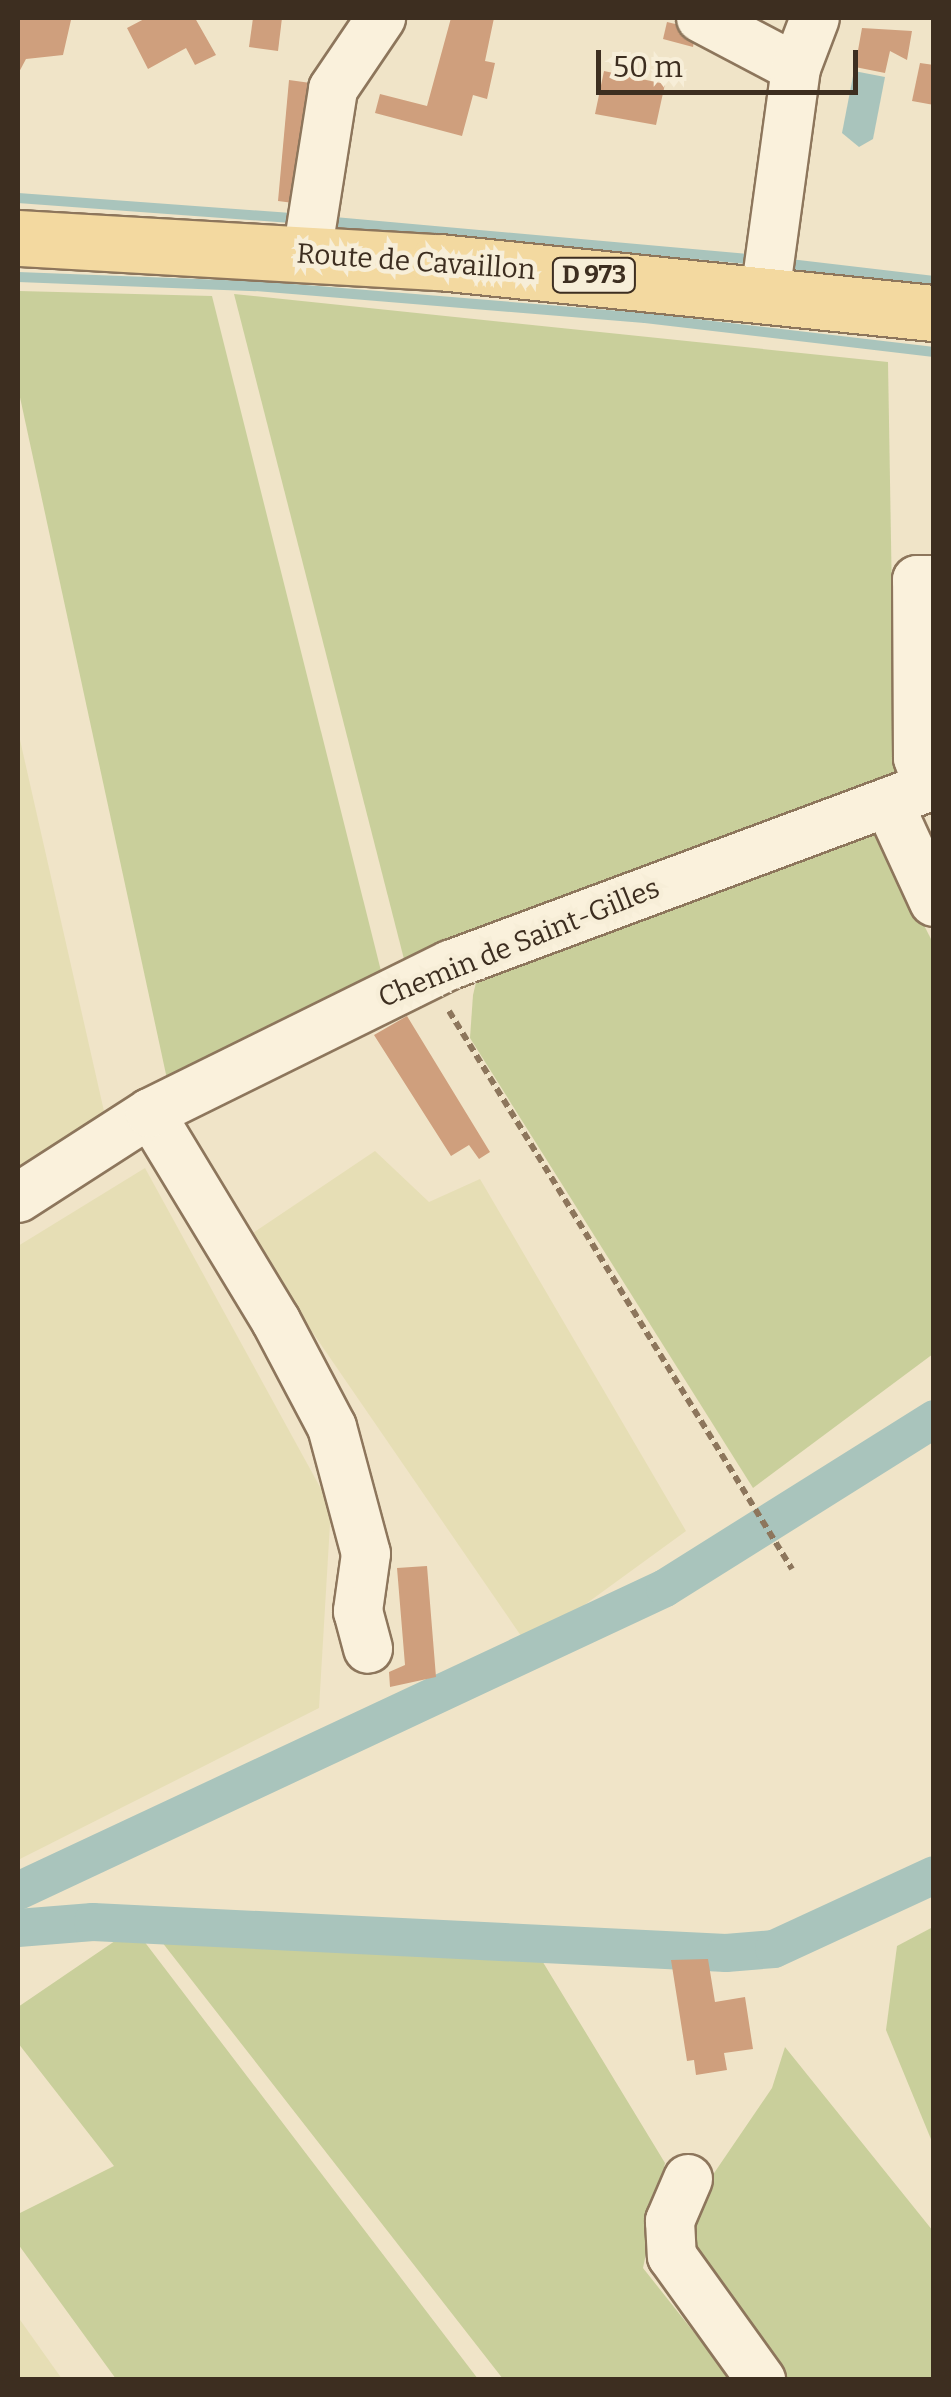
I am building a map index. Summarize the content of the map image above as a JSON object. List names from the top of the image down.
{
  "streets": {
    "main road": ["Route de Cavaillon", "D 973"],
    "street": ["Chemin de Saint-Gilles"]
  },
  "scale_bar": "50 m"
}
